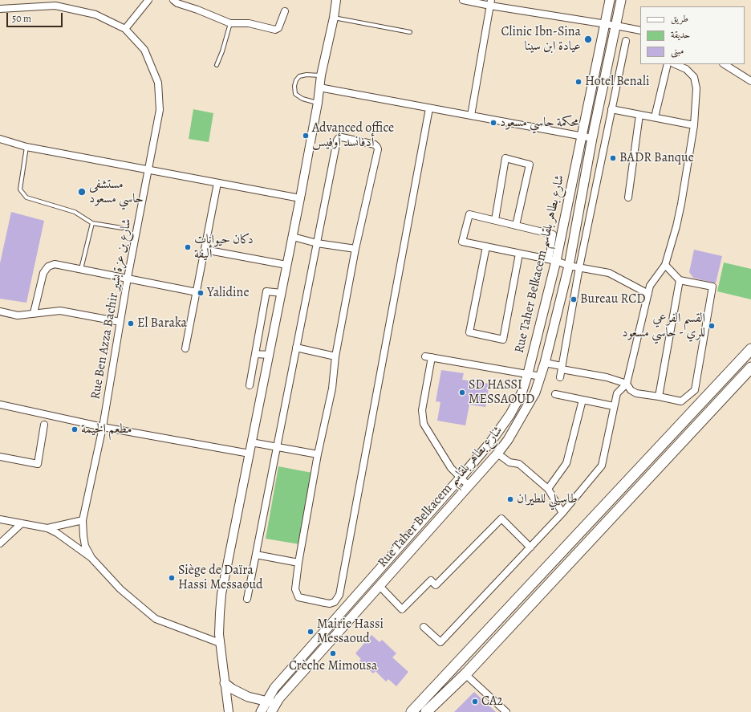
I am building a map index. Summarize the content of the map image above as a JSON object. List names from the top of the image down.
{
  "streets": {
    "main road": ["Rue Taher Belkacem شارع بطاهر بلقاسم"],
    "street": ["Rue Ben Azza Bachir شارع بن عزة بشير"]
  },
  "places": [
    "Clinic Ibn-Sina عيادة ابن سينا",
    "Hotel Benali",
    "محكمة حاسي مسعود",
    "Advanced office أدفانسد أوفيس",
    "BADR Banque",
    "مستشفى حاسي مسعود",
    "دكان حيوانات أليفة",
    "Yalidine",
    "Bureau RCD",
    "El Baraka",
    "القسم الفرعي للري - حاسي مسعود",
    "SD HASSI MESSAOUD",
    "مطعم الخيمة",
    "طاسيلي للطيران",
    "Siège de Daïra Hassi Messaoud",
    "Mairie Hassi Messaoud",
    "Crèche Mimousa",
    "CA2"
  ],
  "legend": ["طريق", "حديقة", "مبنى"],
  "scale_bar": "50 m"
}
